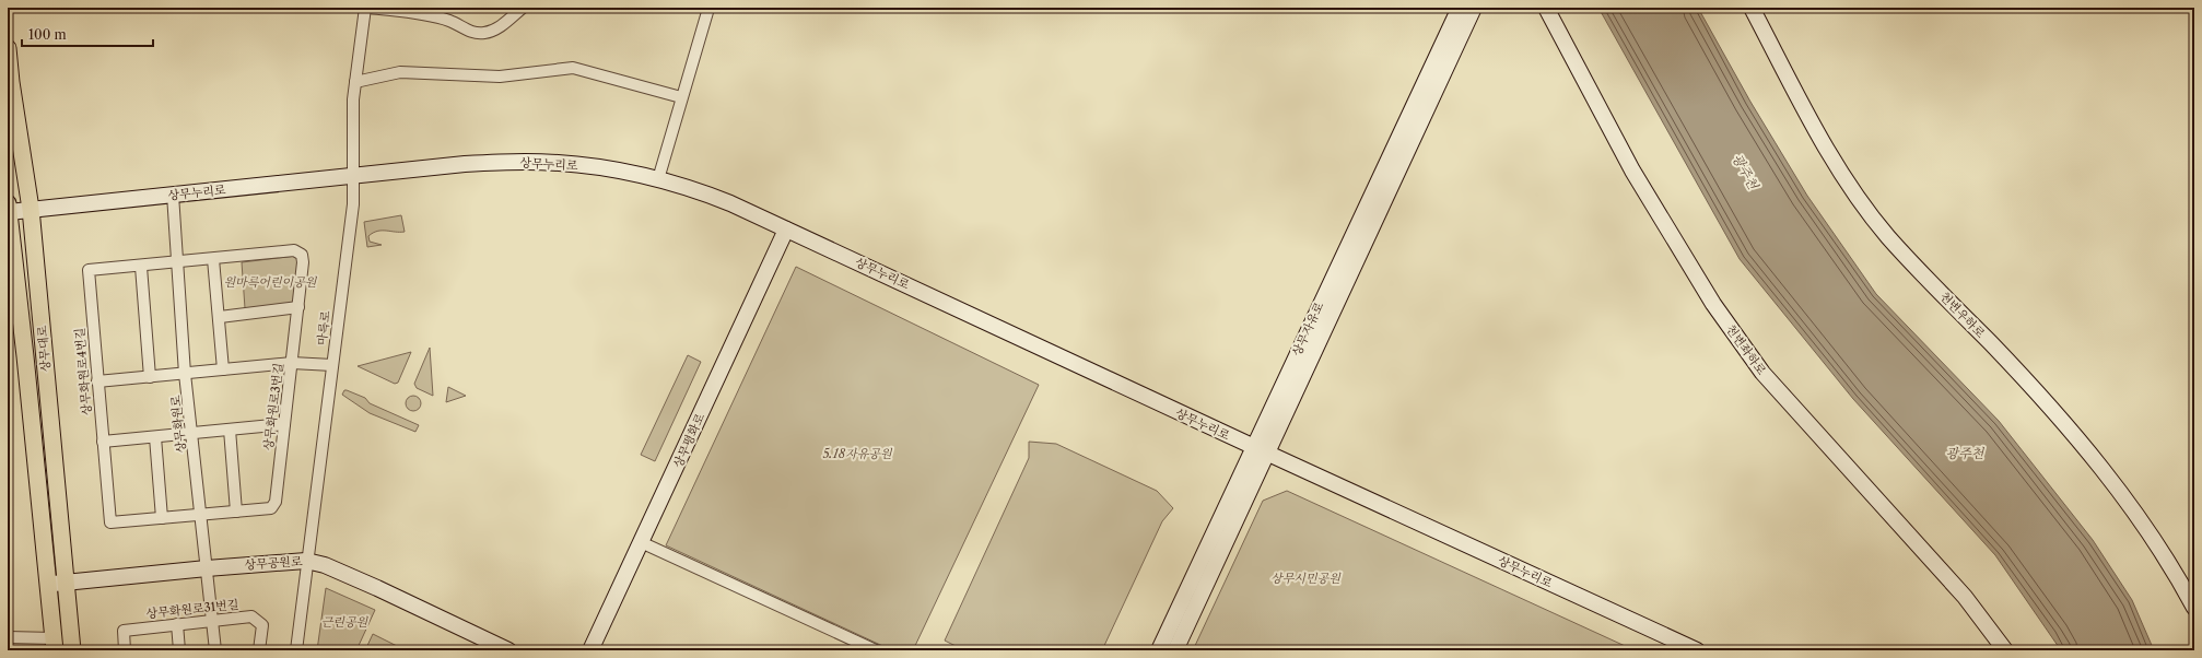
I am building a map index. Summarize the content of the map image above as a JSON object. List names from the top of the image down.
{
  "streets": {
    "main road": ["상무대로"],
    "street": [
      "상무누리로",
      "천변우하로",
      "마륵로",
      "상무자유로",
      "천변좌하로",
      "상무화원로4번길",
      "상무화원로3번길",
      "상무화원로",
      "상무평화로",
      "상무공원로",
      "상무화원로31번길"
    ]
  },
  "crossings": [
    ["상무누리로", "마륵로"],
    ["상무누리로", "상무자유로"],
    ["상무누리로", "상무대로"],
    ["상무누리로", "상무화원로"],
    ["상무누리로", "상무평화로"],
    ["마륵로", "상무공원로"],
    ["상무대로", "상무공원로"],
    ["상무화원로4번길", "상무화원로3번길"],
    ["상무화원로4번길", "상무화원로"],
    ["상무화원로3번길", "상무화원로"],
    ["상무화원로", "상무공원로"],
    ["상무화원로", "상무화원로31번길"]
  ],
  "water": ["광주천"],
  "parks": [
    "원마륵어린이공원",
    "5.18자유공원",
    "상무시민공원",
    "근린공원"
  ],
  "scale_bar": "100 m"
}
